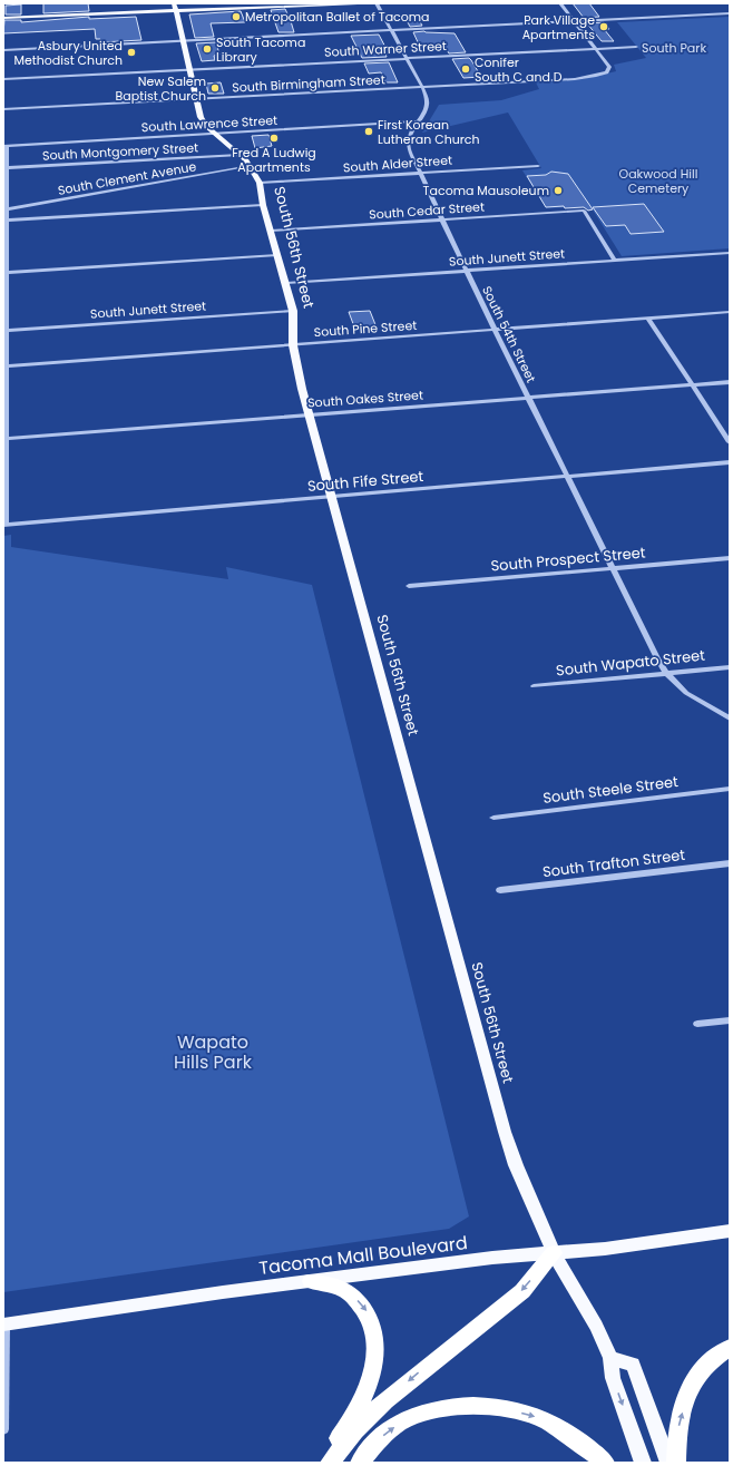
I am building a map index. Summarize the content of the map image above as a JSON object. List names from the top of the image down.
{
  "streets": {
    "main road": ["South 56th Street", "Tacoma Mall Boulevard"],
    "street": [
      "South Warner Street",
      "South Birmingham Street",
      "South Lawrence Street",
      "South Montgomery Street",
      "South Alder Street",
      "South Clement Avenue",
      "South Cedar Street",
      "South Junett Street",
      "South Pine Street",
      "South 54th Street",
      "South Oakes Street",
      "South Fife Street",
      "South Prospect Street",
      "South Wapato Street",
      "South Steele Street",
      "South Trafton Street"
    ]
  },
  "crossings": [
    ["South Warner Street", "South Birmingham Street"],
    ["South Warner Street", "South 56th Street"],
    ["South Warner Street", "South 54th Street"],
    ["South Birmingham Street", "South 56th Street"],
    ["South Birmingham Street", "South 54th Street"],
    ["South Lawrence Street", "South 56th Street"],
    ["South Lawrence Street", "South 54th Street"],
    ["South Montgomery Street", "South 56th Street"],
    ["South Alder Street", "South 56th Street"],
    ["South Alder Street", "South 54th Street"],
    ["South Clement Avenue", "South 56th Street"],
    ["South Cedar Street", "South 56th Street"],
    ["South Cedar Street", "South Junett Street"],
    ["South Cedar Street", "South 54th Street"],
    ["South 56th Street", "South Junett Street"],
    ["South 56th Street", "South Pine Street"],
    ["South 56th Street", "South Oakes Street"],
    ["South 56th Street", "South Fife Street"],
    ["South 56th Street", "Tacoma Mall Boulevard"],
    ["South Junett Street", "South 54th Street"],
    ["South Pine Street", "South 54th Street"],
    ["South 54th Street", "South Oakes Street"],
    ["South 54th Street", "South Fife Street"],
    ["South 54th Street", "South Prospect Street"],
    ["South 54th Street", "South Wapato Street"]
  ],
  "parks": ["South Park", "Oakwood Hill Cemetery", "Wapato Hills Park"],
  "places": [
    "Metropolitan Ballet of Tacoma",
    "Park Village Apartments",
    "South Tacoma Library",
    "Asbury United Methodist Church",
    "Conifer South C and D",
    "New Salem Baptist Church",
    "First Korean Lutheran Church",
    "Fred A Ludwig Apartments",
    "Tacoma Mausoleum"
  ]
}
